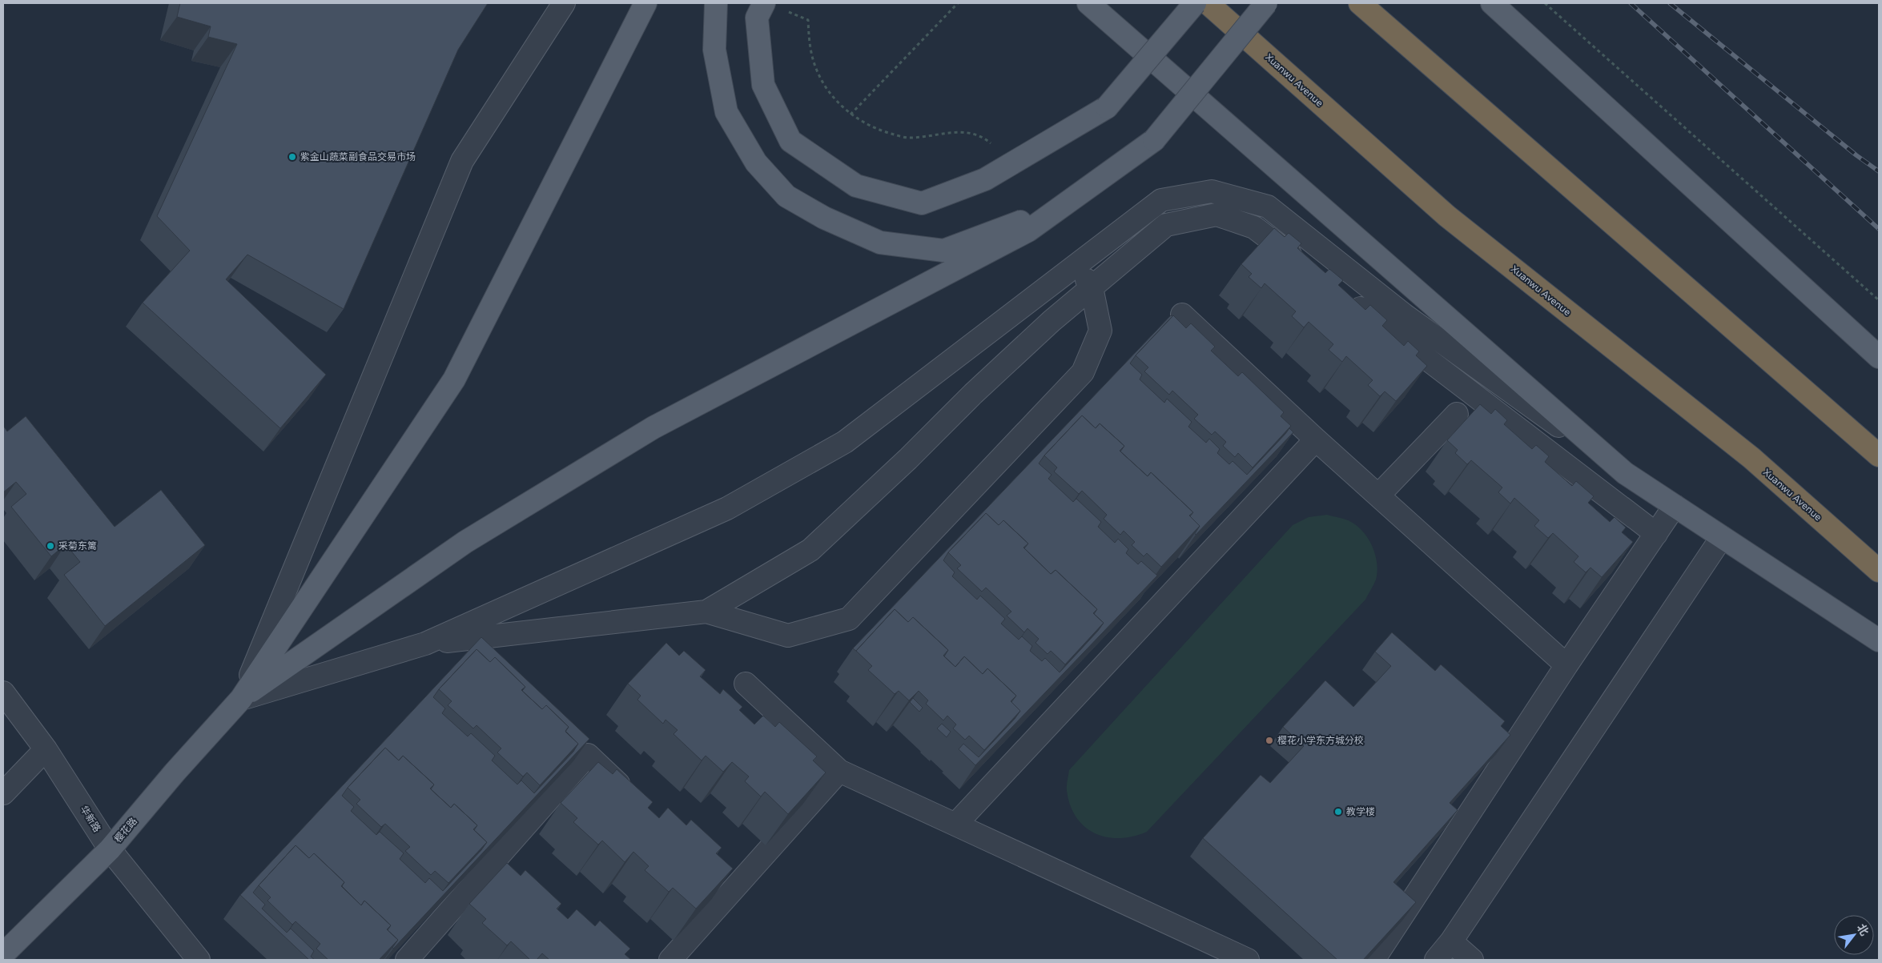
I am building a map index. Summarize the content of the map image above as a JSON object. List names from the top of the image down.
{
  "streets": {
    "highway": ["Xuanwu Avenue"],
    "main road": ["樱花路"],
    "street": ["华新路"]
  },
  "crossings": [
    ["华新路", "樱花路"]
  ],
  "places": [
    "紫金山蔬菜副食品交易市场",
    "采菊东篱",
    "樱花小学东方城分校",
    "教学楼"
  ],
  "north": "top right"
}
